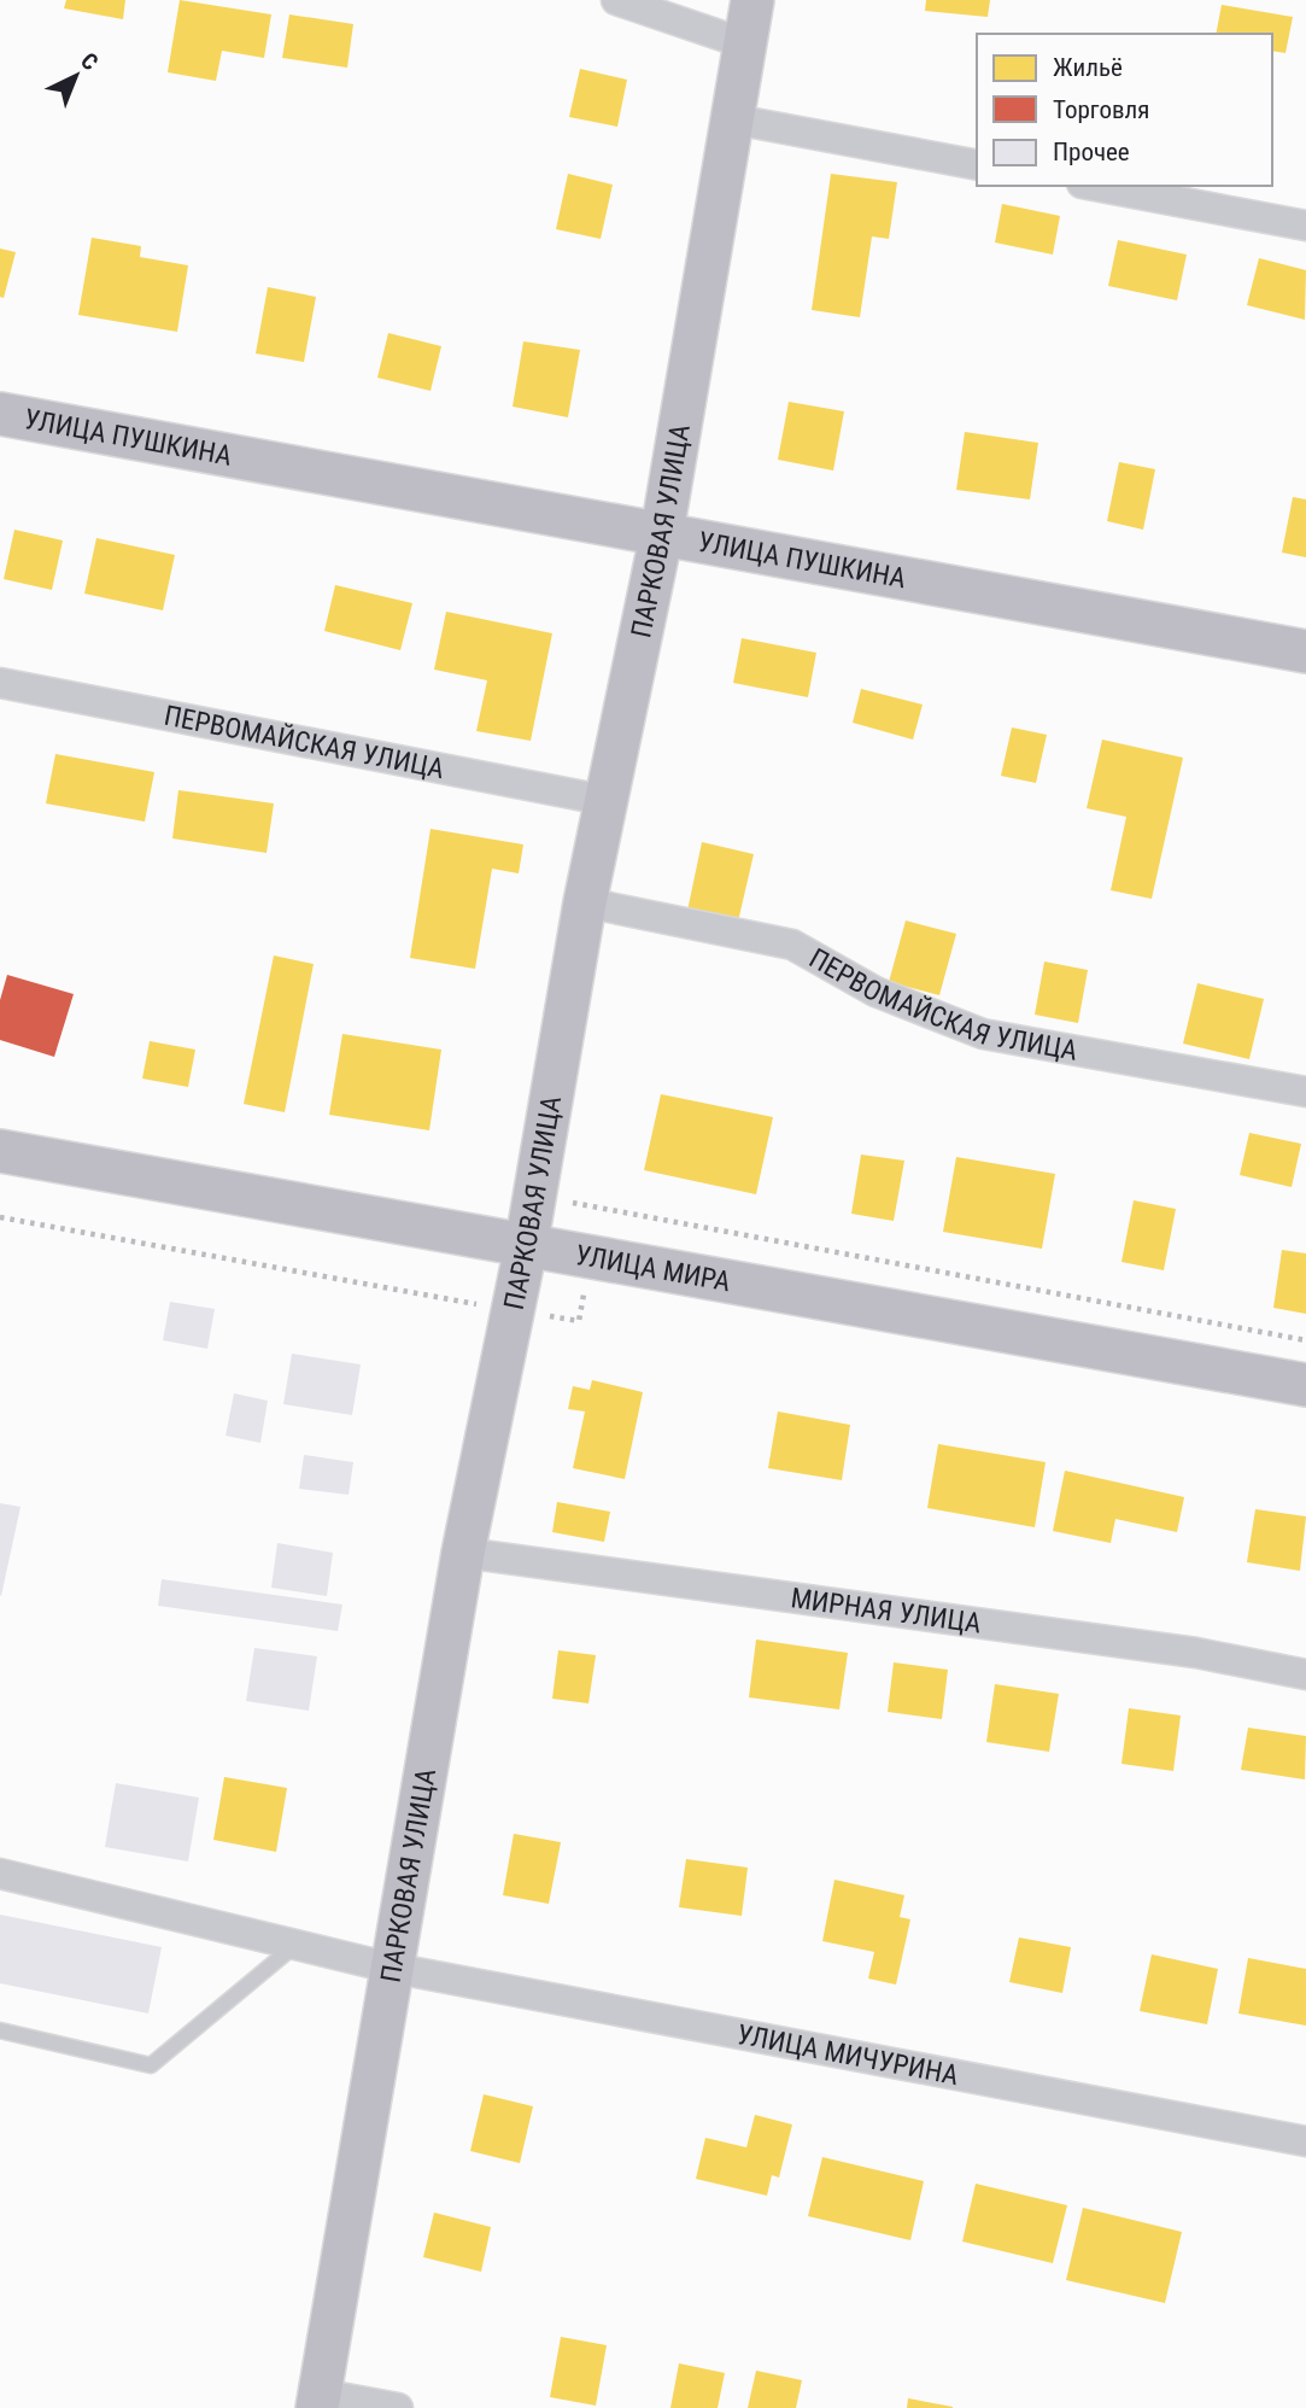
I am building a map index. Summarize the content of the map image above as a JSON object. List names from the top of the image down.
{
  "streets": {
    "street": [
      "УЛИЦА ПУШКИНА",
      "ПАРКОВАЯ УЛИЦА",
      "ПЕРВОМАЙСКАЯ УЛИЦА",
      "УЛИЦА МИРА",
      "МИРНАЯ УЛИЦА",
      "УЛИЦА МИЧУРИНА"
    ]
  },
  "crossings": [
    ["УЛИЦА ПУШКИНА", "ПАРКОВАЯ УЛИЦА"],
    ["ПАРКОВАЯ УЛИЦА", "ПЕРВОМАЙСКАЯ УЛИЦА"],
    ["ПАРКОВАЯ УЛИЦА", "УЛИЦА МИРА"],
    ["ПАРКОВАЯ УЛИЦА", "МИРНАЯ УЛИЦА"],
    ["ПАРКОВАЯ УЛИЦА", "УЛИЦА МИЧУРИНА"]
  ],
  "legend": ["Жильё", "Торговля", "Прочее"],
  "north": "top right"
}
